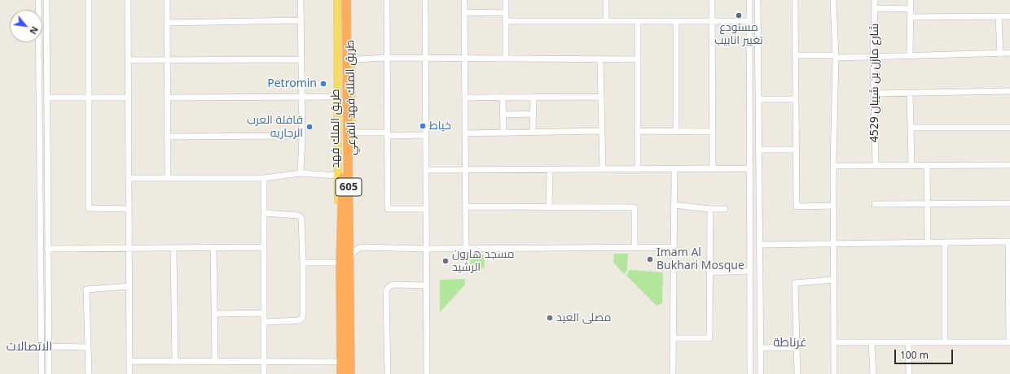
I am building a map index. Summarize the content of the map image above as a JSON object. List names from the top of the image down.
{
  "streets": {
    "highway": ["طريق الملك فهد", "605"],
    "main road": ["طريق الملك فهد الفرعي"],
    "street": ["شارع مازن بن شيبان 4529"]
  },
  "crossings": [
    ["طريق الملك فهد الفرعي", "طريق الملك فهد"]
  ],
  "districts": ["غرناطة", "الاتصالات"],
  "places": [
    "مستودع تغيير انابيب",
    "Petromin",
    "خياط",
    "قافلة العرب الرجاريه",
    "Imam Al Bukhari Mosque",
    "مسجد هارون الرشيد",
    "مصلى العيد"
  ],
  "scale_bar": "100 m",
  "north": "bottom right"
}
